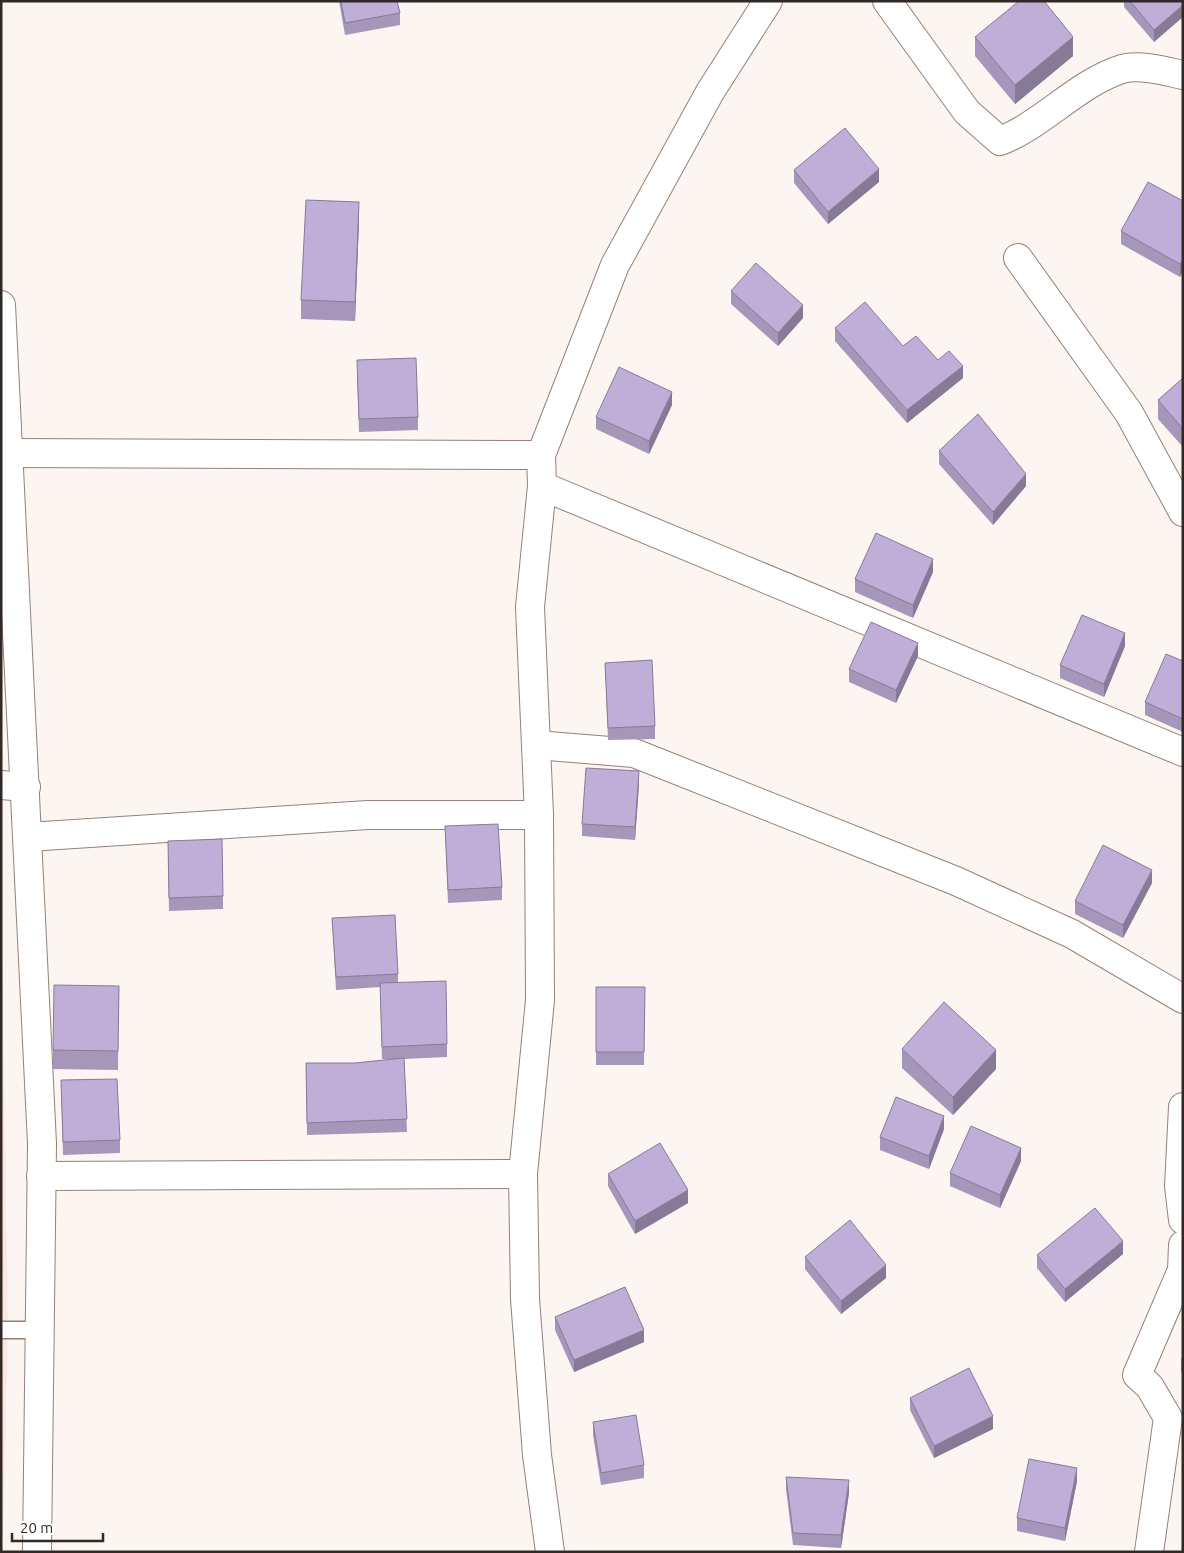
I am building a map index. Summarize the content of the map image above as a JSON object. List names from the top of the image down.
{
  "scale_bar": "20 m"
}
